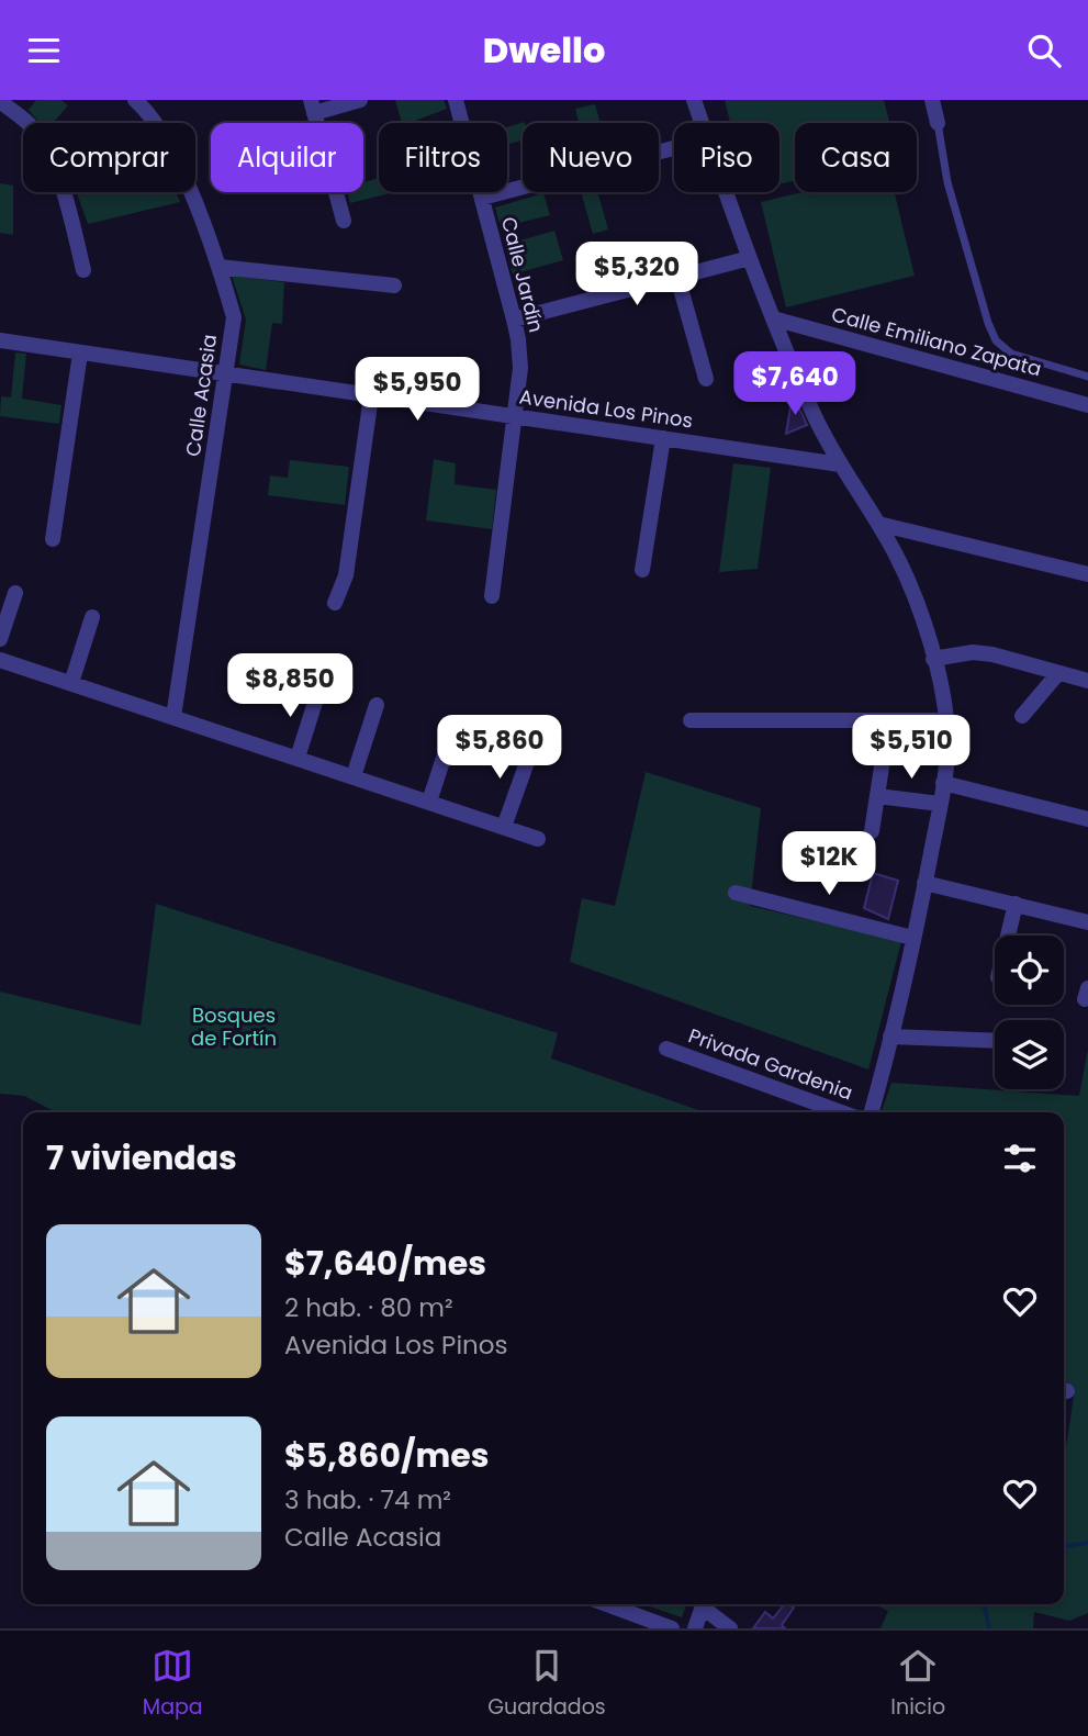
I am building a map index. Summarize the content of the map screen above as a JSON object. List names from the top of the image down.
{
  "streets": {
    "street": [
      "Calle Jardín",
      "Calle Emiliano Zapata",
      "Calle Acasia",
      "Avenida Los Pinos",
      "Privada Gardenia"
    ]
  },
  "crossings": [
    ["Calle Jardín", "Avenida Los Pinos"],
    ["Calle Acasia", "Avenida Los Pinos"]
  ],
  "parks": ["Bosques de Fortín"],
  "page": {
    "header": "Dwello",
    "chip": [
      "Comprar",
      "Alquilar",
      "Filtros",
      "Nuevo",
      "Piso",
      "Casa"
    ],
    "price": [
      "$5,320",
      "$7,640",
      "$5,950",
      "$8,850",
      "$5,860",
      "$5,510",
      "$12K"
    ],
    "heading": "7 viviendas",
    "list": [
      {
        "name": "$7,640/mes",
        "note": "2 hab. · 80 m² · Avenida Los Pinos"
      },
      {
        "name": "$5,860/mes",
        "note": "3 hab. · 74 m² · Calle Acasia"
      }
    ],
    "tabs": ["Mapa", "Guardados", "Inicio"]
  }
}
